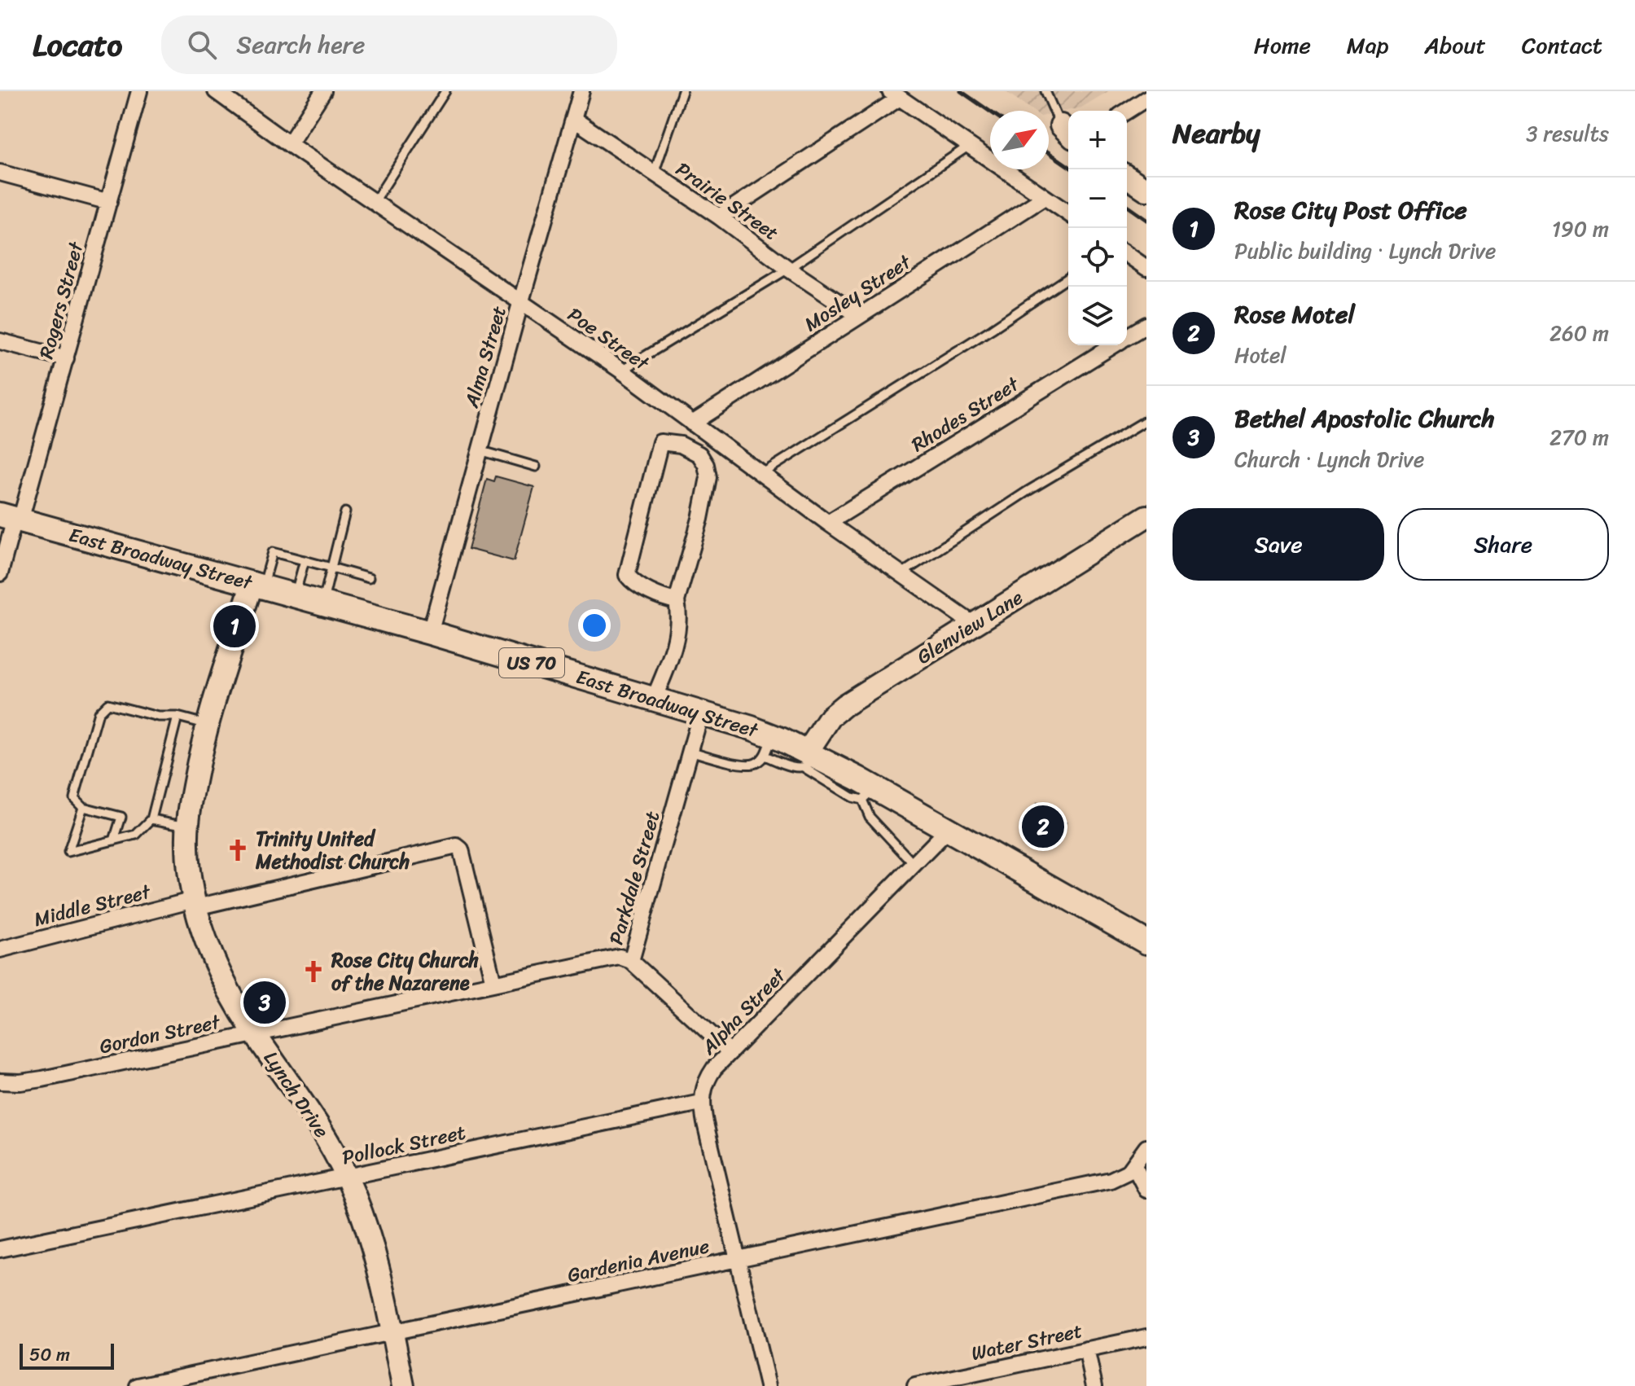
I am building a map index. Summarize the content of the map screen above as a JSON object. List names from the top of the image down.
{
  "streets": {
    "main road": [
      "East Broadway Street",
      "Glenview Lane",
      "US 70",
      "Lynch Drive"
    ],
    "street": [
      "Prairie Street",
      "Mosley Street",
      "Rogers Street",
      "Poe Street",
      "Alma Street",
      "Rhodes Street",
      "Parkdale Street",
      "Middle Street",
      "Alpha Street",
      "Gordon Street",
      "Pollock Street",
      "Gardenia Avenue",
      "Water Street"
    ]
  },
  "crossings": [
    ["Prairie Street", "Mosley Street"],
    ["Prairie Street", "Alma Street"],
    ["Mosley Street", "Poe Street"],
    ["Rogers Street", "East Broadway Street"],
    ["Poe Street", "Alma Street"],
    ["Poe Street", "Rhodes Street"],
    ["Poe Street", "Glenview Lane"],
    ["Alma Street", "East Broadway Street"],
    ["East Broadway Street", "Glenview Lane"],
    ["East Broadway Street", "Parkdale Street"],
    ["East Broadway Street", "Alpha Street"],
    ["East Broadway Street", "Lynch Drive"],
    ["Parkdale Street", "Alpha Street"],
    ["Parkdale Street", "Gordon Street"],
    ["Middle Street", "Gordon Street"],
    ["Middle Street", "Lynch Drive"],
    ["Alpha Street", "Pollock Street"],
    ["Gordon Street", "Lynch Drive"],
    ["Lynch Drive", "Pollock Street"],
    ["Lynch Drive", "Gardenia Avenue"]
  ],
  "places": {
    "church": ["Trinity United Methodist Church", "Rose City Church of the Nazarene"]
  },
  "scale_bar": "50 m",
  "north": "top right",
  "page": {
    "header": "Locato",
    "search": "Search here",
    "nav": [
      "Home",
      "Map",
      "About",
      "Contact"
    ],
    "heading": ["Nearby", "3 results"],
    "map_buttons": ["+", "−"],
    "list": [
      {
        "mark": "1",
        "name": "Rose City Post Office",
        "note": "Public building · Lynch Drive",
        "value": "190 m"
      },
      {
        "mark": "2",
        "name": "Rose Motel",
        "note": "Hotel",
        "value": "260 m"
      },
      {
        "mark": "3",
        "name": "Bethel Apostolic Church",
        "note": "Church · Lynch Drive",
        "value": "270 m"
      }
    ],
    "buttons": ["Save", "Share"],
    "pins": ["1", "2", "3"],
    "scale": "50 m"
  }
}
